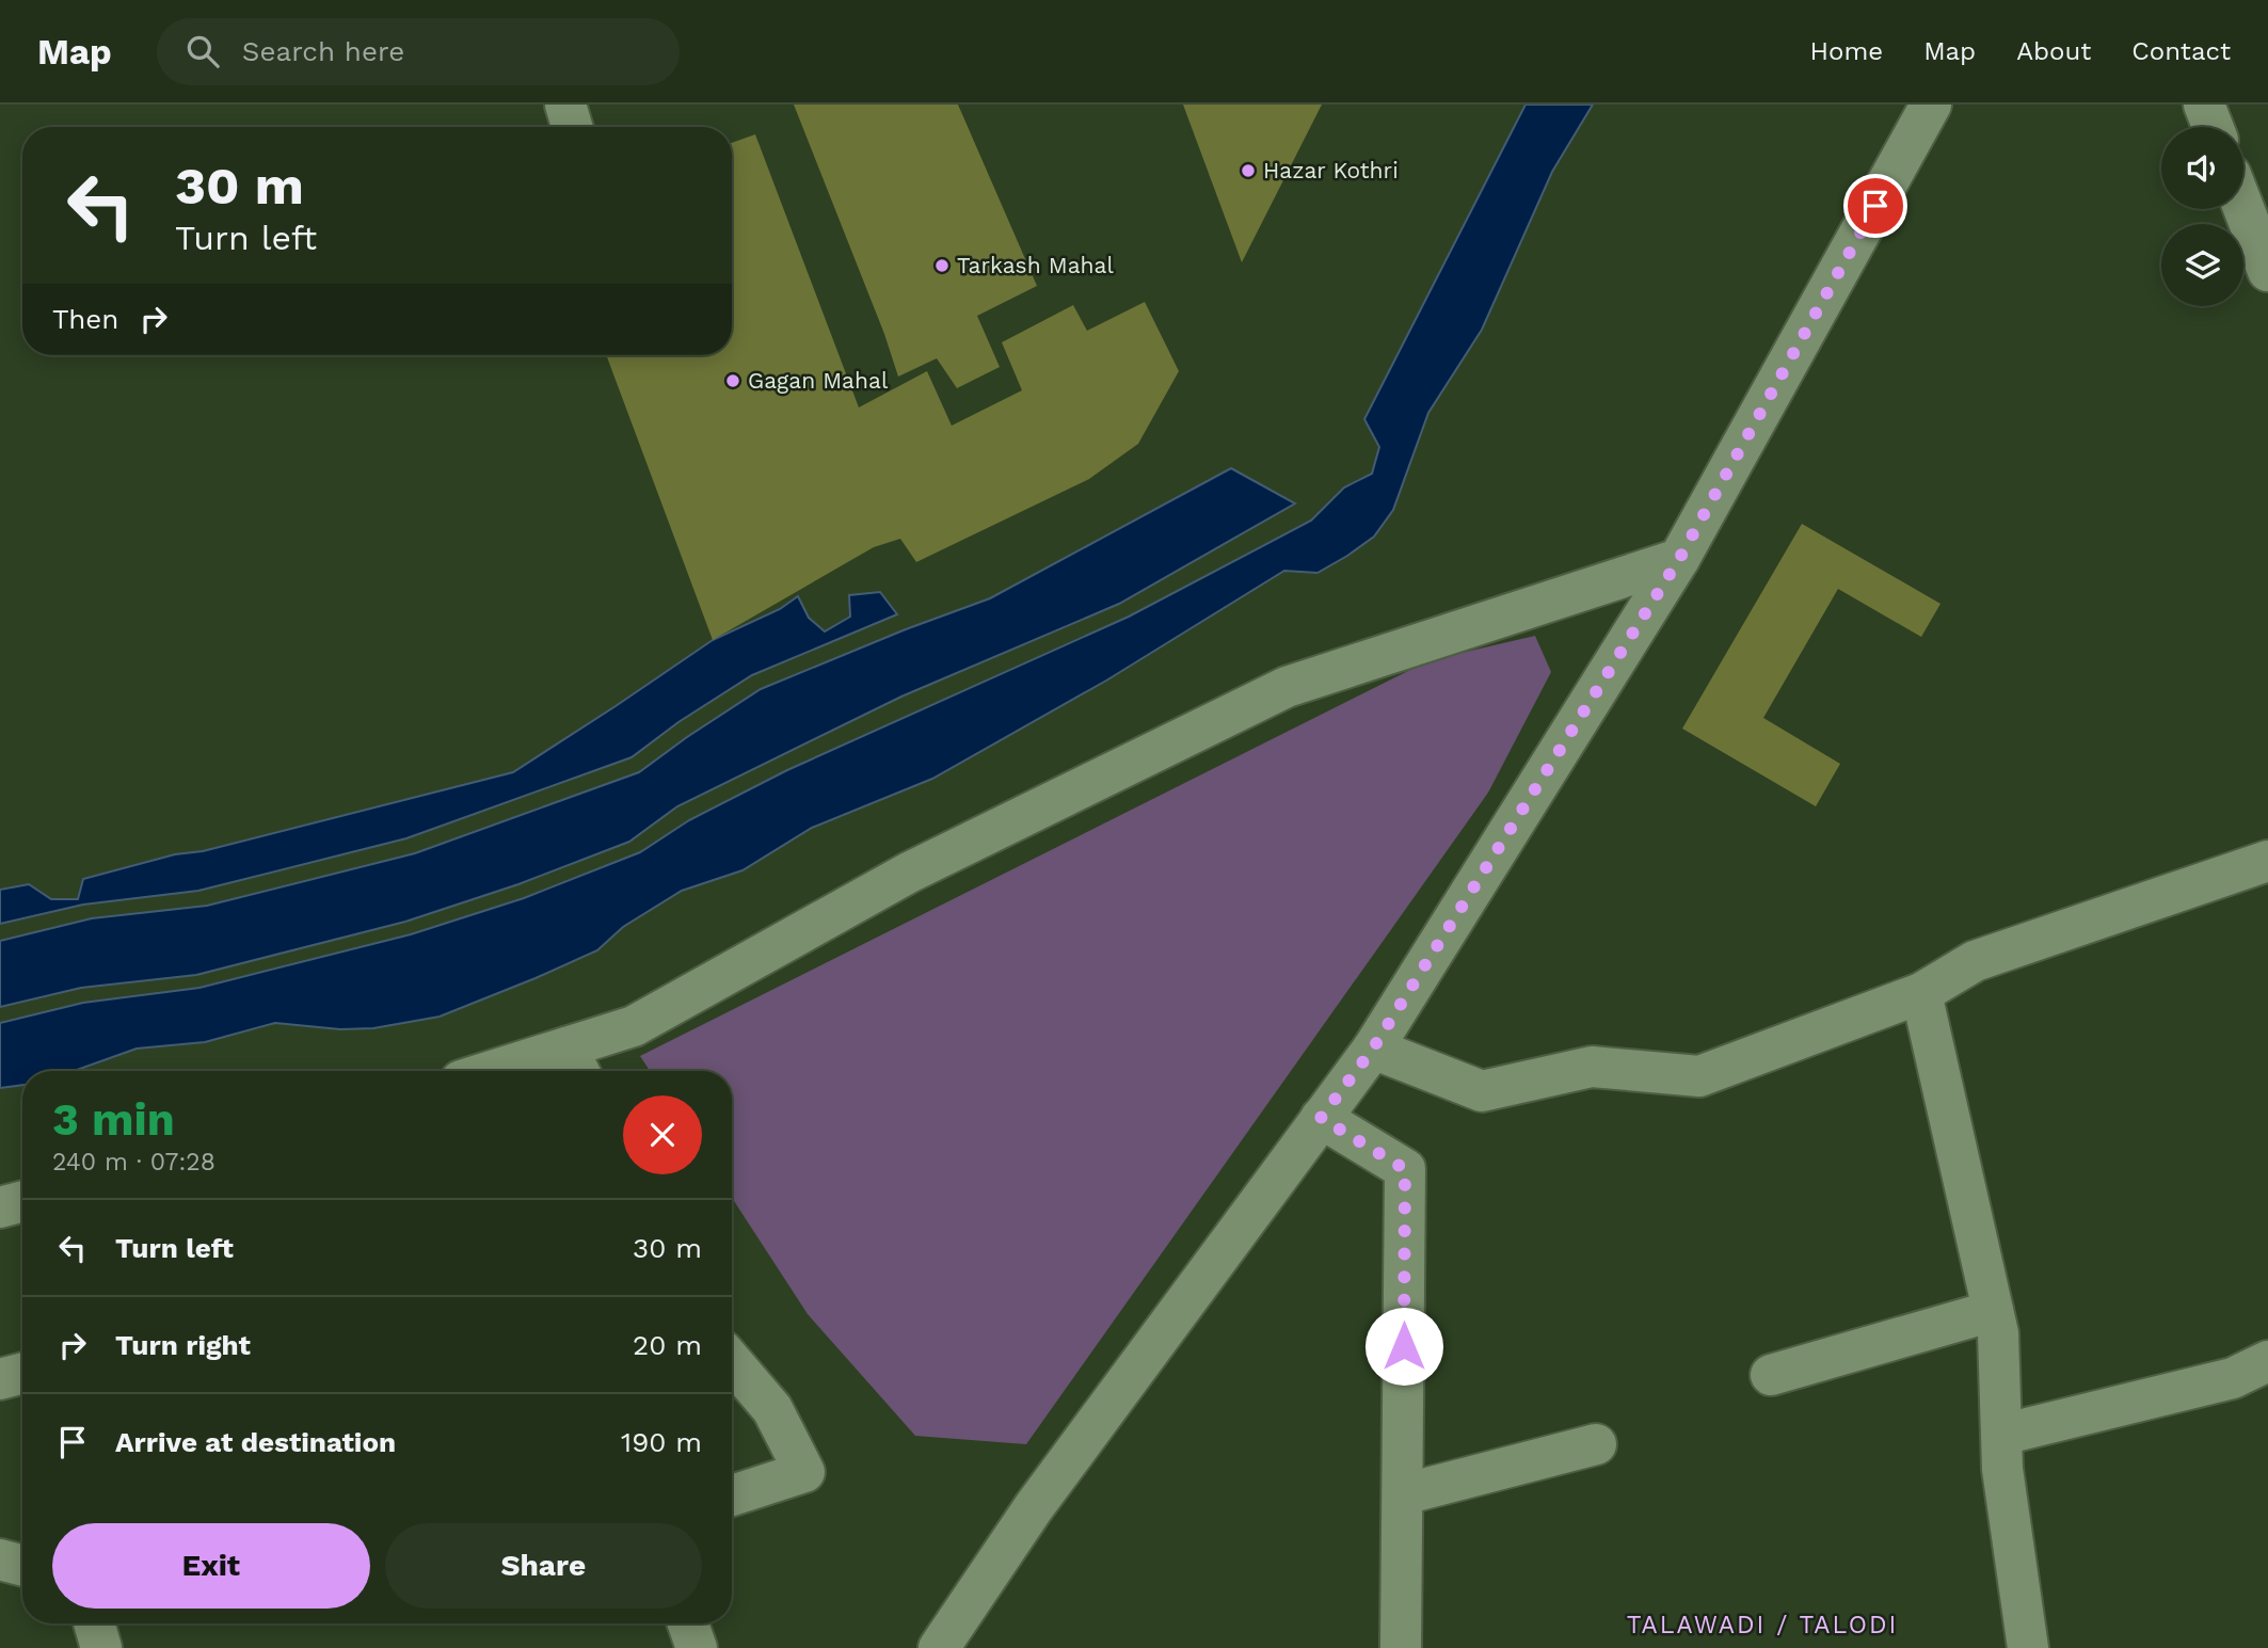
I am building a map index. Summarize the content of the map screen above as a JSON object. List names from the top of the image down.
{
  "districts": ["TALAWADI / TALODI"],
  "places": ["Hazar Kothri", "Tarkash Mahal", "Gagan Mahal"],
  "page": {
    "header": "Map",
    "search": "Search here",
    "nav": [
      "Home",
      "Map",
      "About",
      "Contact"
    ],
    "turn": ["30 m", "Turn left"],
    "then": "Then",
    "heading": ["3 min", "240 m · 07:28"],
    "list": [
      {
        "name": "Turn left",
        "value": "30 m"
      },
      {
        "name": "Turn right",
        "value": "20 m"
      },
      {
        "name": "Arrive at destination",
        "value": "190 m"
      }
    ],
    "buttons": ["Exit", "Share"]
  }
}
